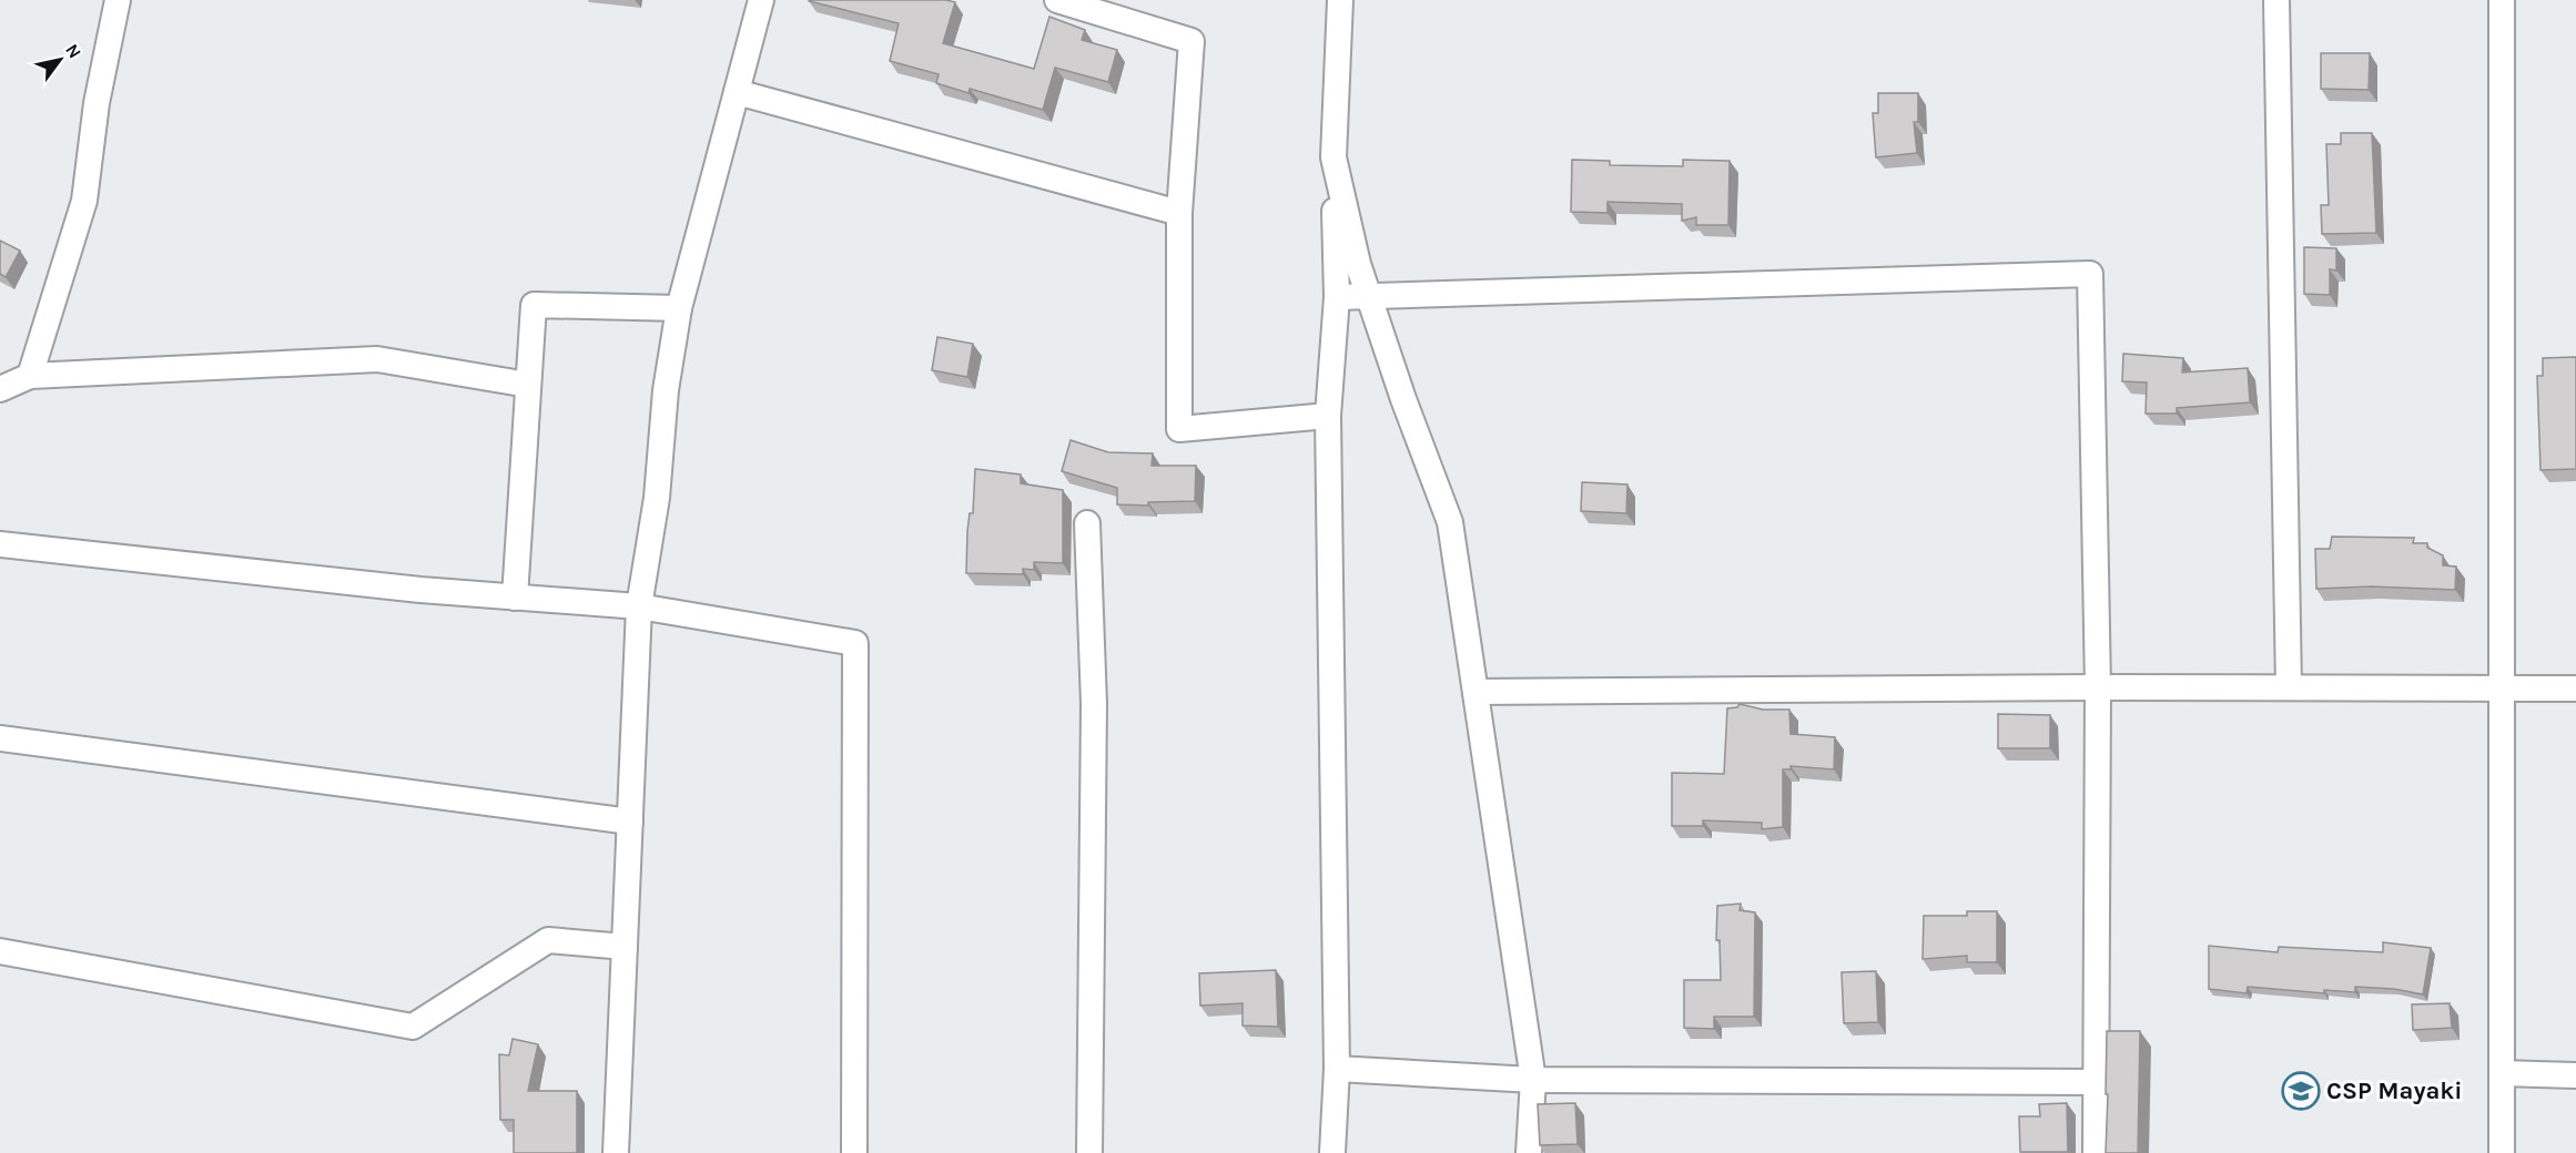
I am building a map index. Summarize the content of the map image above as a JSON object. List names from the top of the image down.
{
  "places": {
    "school or university": ["CSP Mayaki"]
  },
  "north": "top right"
}
